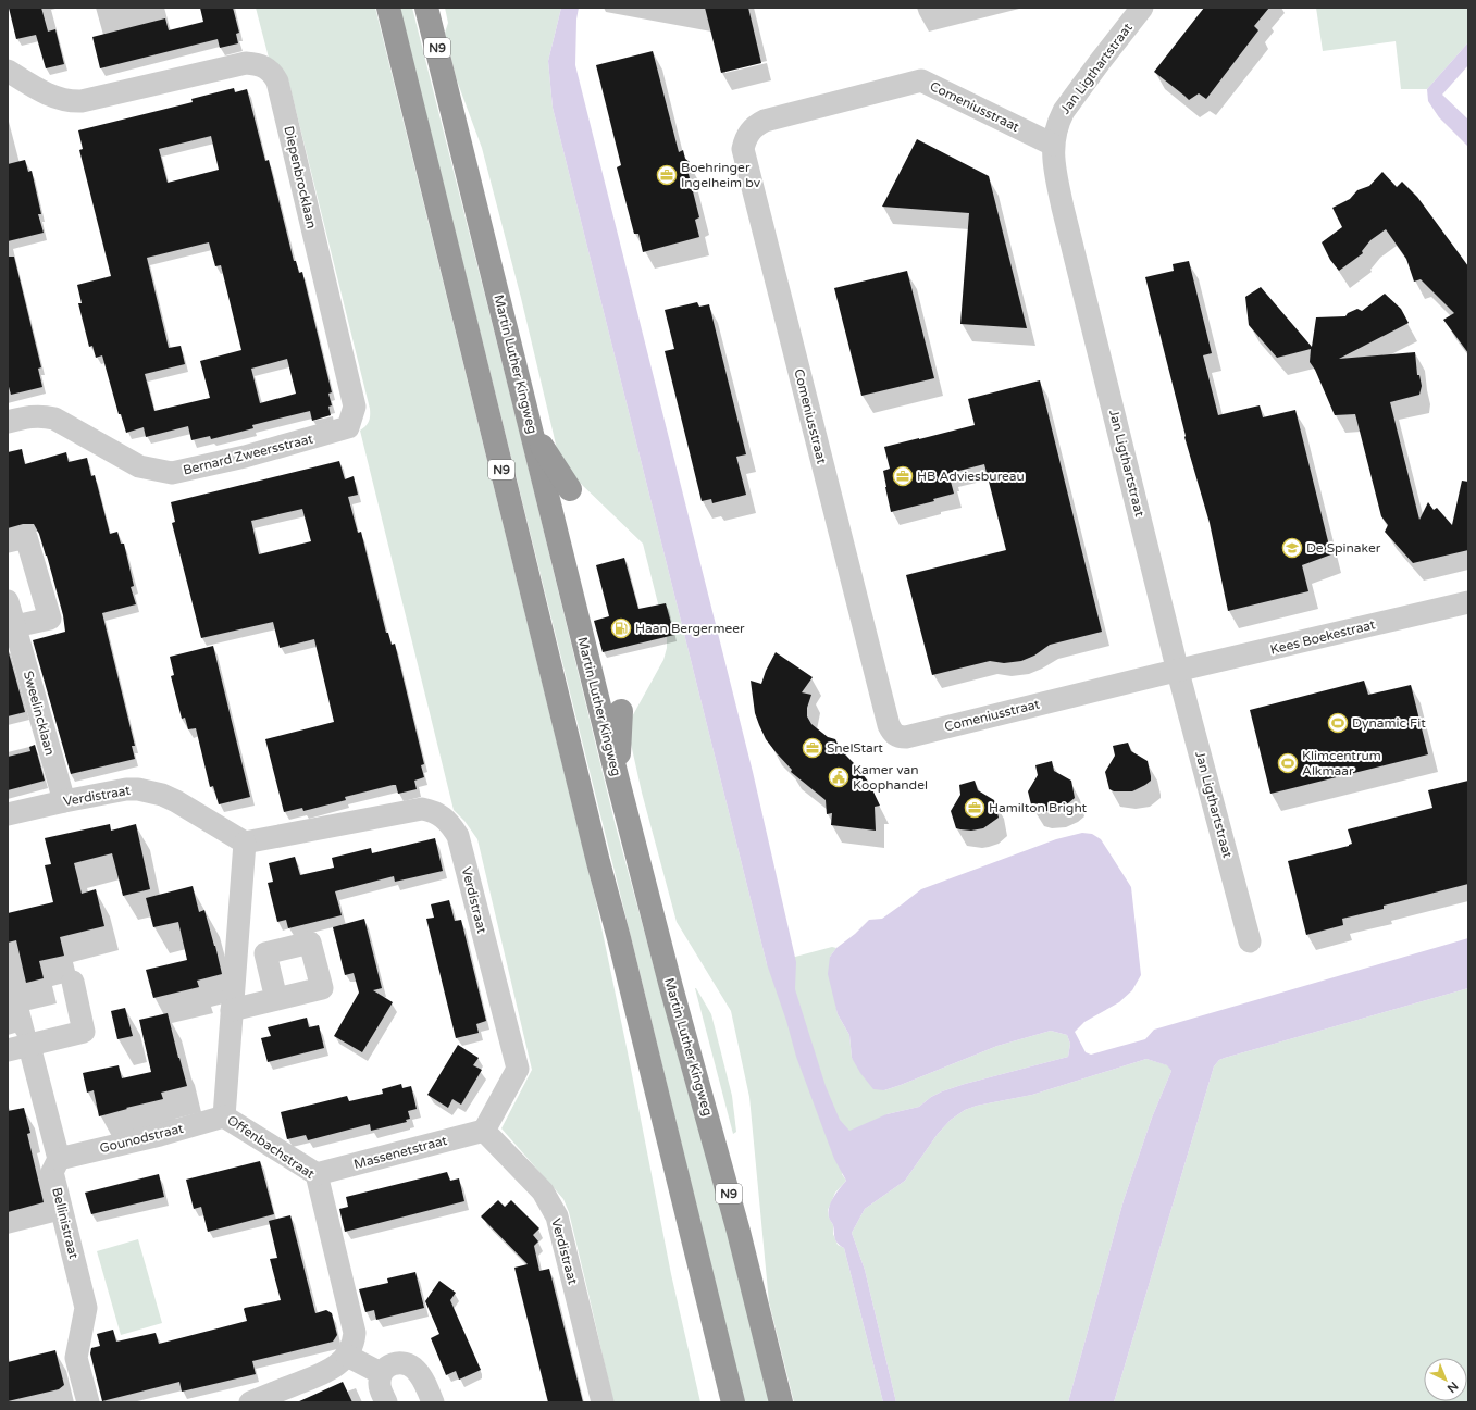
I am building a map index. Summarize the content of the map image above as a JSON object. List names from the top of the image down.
{
  "streets": {
    "highway": ["N9", "Martin Luther Kingweg"],
    "street": [
      "Jan Ligthartstraat",
      "Comeniusstraat",
      "Diepenbrocklaan",
      "Bernard Zweersstraat",
      "Kees Boekestraat",
      "Sweelincklaan",
      "Verdistraat",
      "Gounodstraat",
      "Offenbachstraat",
      "Massenetstraat",
      "Bellinistraat"
    ]
  },
  "crossings": [
    ["N9", "Martin Luther Kingweg"],
    ["Jan Ligthartstraat", "Comeniusstraat"],
    ["Jan Ligthartstraat", "Kees Boekestraat"],
    ["Comeniusstraat", "Kees Boekestraat"],
    ["Diepenbrocklaan", "Bernard Zweersstraat"],
    ["Sweelincklaan", "Verdistraat"],
    ["Verdistraat", "Offenbachstraat"],
    ["Verdistraat", "Massenetstraat"],
    ["Gounodstraat", "Offenbachstraat"],
    ["Gounodstraat", "Bellinistraat"],
    ["Offenbachstraat", "Massenetstraat"]
  ],
  "places": {
    "office": [
      "Boehringer Ingelheim bv",
      "HB Adviesbureau",
      "SnelStart",
      "Hamilton Bright"
    ],
    "school or university": ["De Spinaker"],
    "fuel station": ["Haan Bergermeer"],
    "sports": ["Dynamic Fit", "Klimcentrum Alkmaar"],
    "public building": ["Kamer van Koophandel"]
  },
  "north": "bottom right"
}
